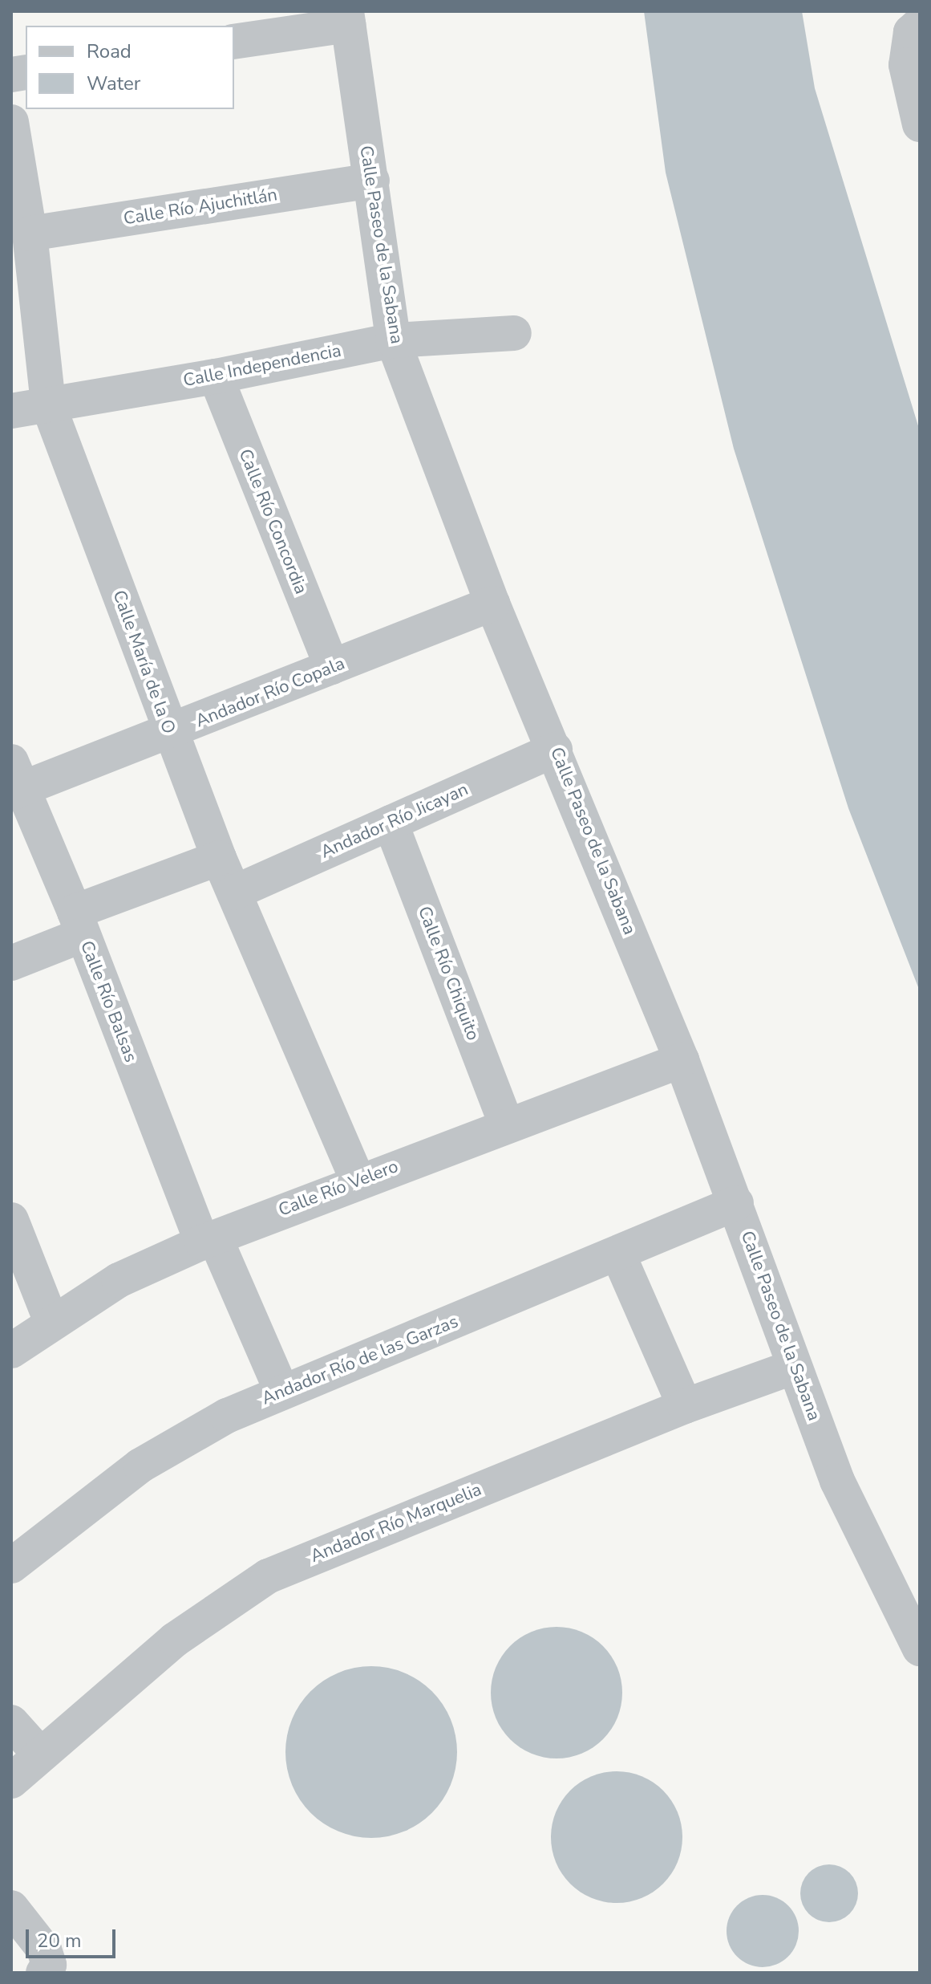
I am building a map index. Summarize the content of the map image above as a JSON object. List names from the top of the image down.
{
  "streets": {
    "street": [
      "Calle Río Ajuchitlán",
      "Calle Paseo de la Sabana",
      "Calle Independencia",
      "Calle Río Concordia",
      "Calle María de la O",
      "Andador Río Copala",
      "Andador Río Jicayan",
      "Calle Río Chiquito",
      "Calle Río Balsas",
      "Calle Río Velero",
      "Andador Río de las Garzas",
      "Andador Río Marquelia"
    ]
  },
  "crossings": [
    ["Calle Río Ajuchitlán", "Calle Paseo de la Sabana"],
    ["Calle Río Ajuchitlán", "Calle María de la O"],
    ["Calle Paseo de la Sabana", "Calle Independencia"],
    ["Calle Paseo de la Sabana", "Andador Río Copala"],
    ["Calle Paseo de la Sabana", "Andador Río Jicayan"],
    ["Calle Paseo de la Sabana", "Calle Río Velero"],
    ["Calle Paseo de la Sabana", "Andador Río de las Garzas"],
    ["Calle Paseo de la Sabana", "Andador Río Marquelia"],
    ["Calle Independencia", "Calle Río Concordia"],
    ["Calle Independencia", "Calle María de la O"],
    ["Calle Río Concordia", "Andador Río Copala"],
    ["Calle María de la O", "Andador Río Copala"],
    ["Calle María de la O", "Andador Río Jicayan"],
    ["Calle María de la O", "Calle Río Velero"],
    ["Andador Río Copala", "Calle Río Balsas"],
    ["Andador Río Jicayan", "Calle Río Chiquito"],
    ["Calle Río Chiquito", "Calle Río Velero"],
    ["Calle Río Balsas", "Calle Río Velero"],
    ["Calle Río Balsas", "Andador Río de las Garzas"]
  ],
  "legend": ["Road", "Water"],
  "scale_bar": "20 m"
}
